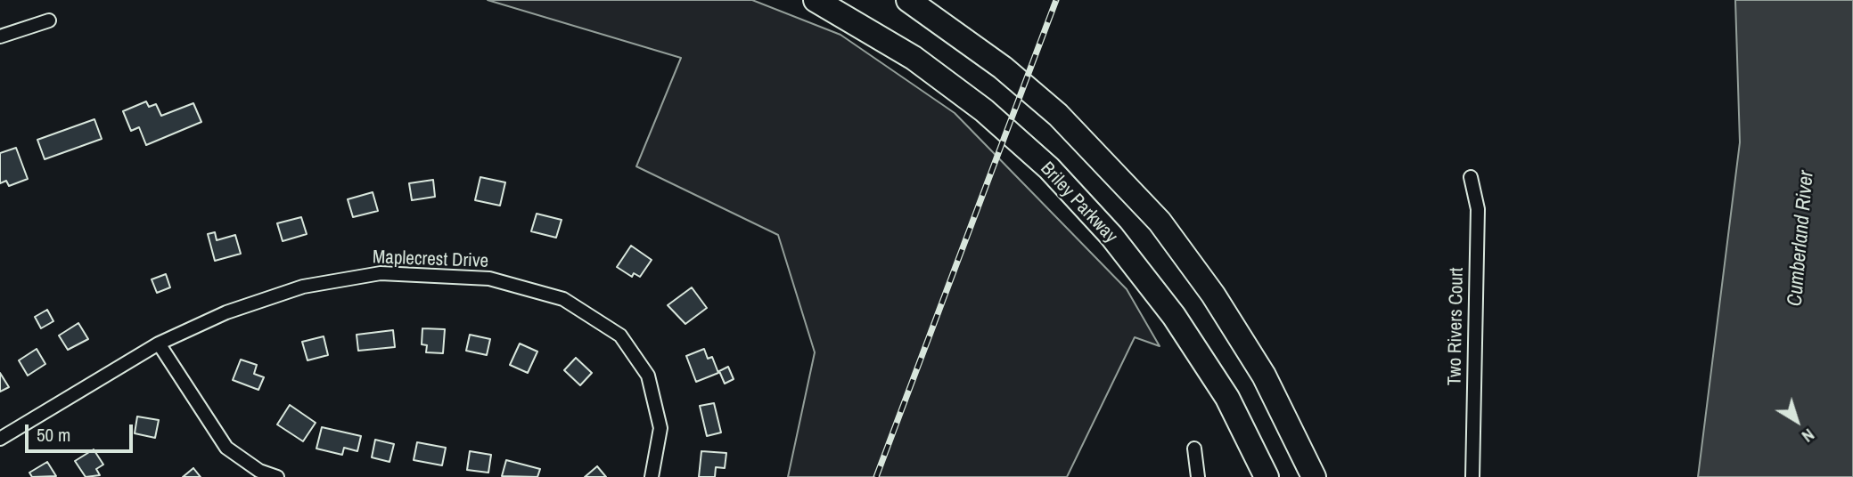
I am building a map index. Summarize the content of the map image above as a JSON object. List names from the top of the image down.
{
  "streets": {
    "highway": ["Briley Parkway"],
    "street": ["Maplecrest Drive", "Two Rivers Court"]
  },
  "water": ["Cumberland River"],
  "scale_bar": "50 m",
  "north": "bottom right"
}
